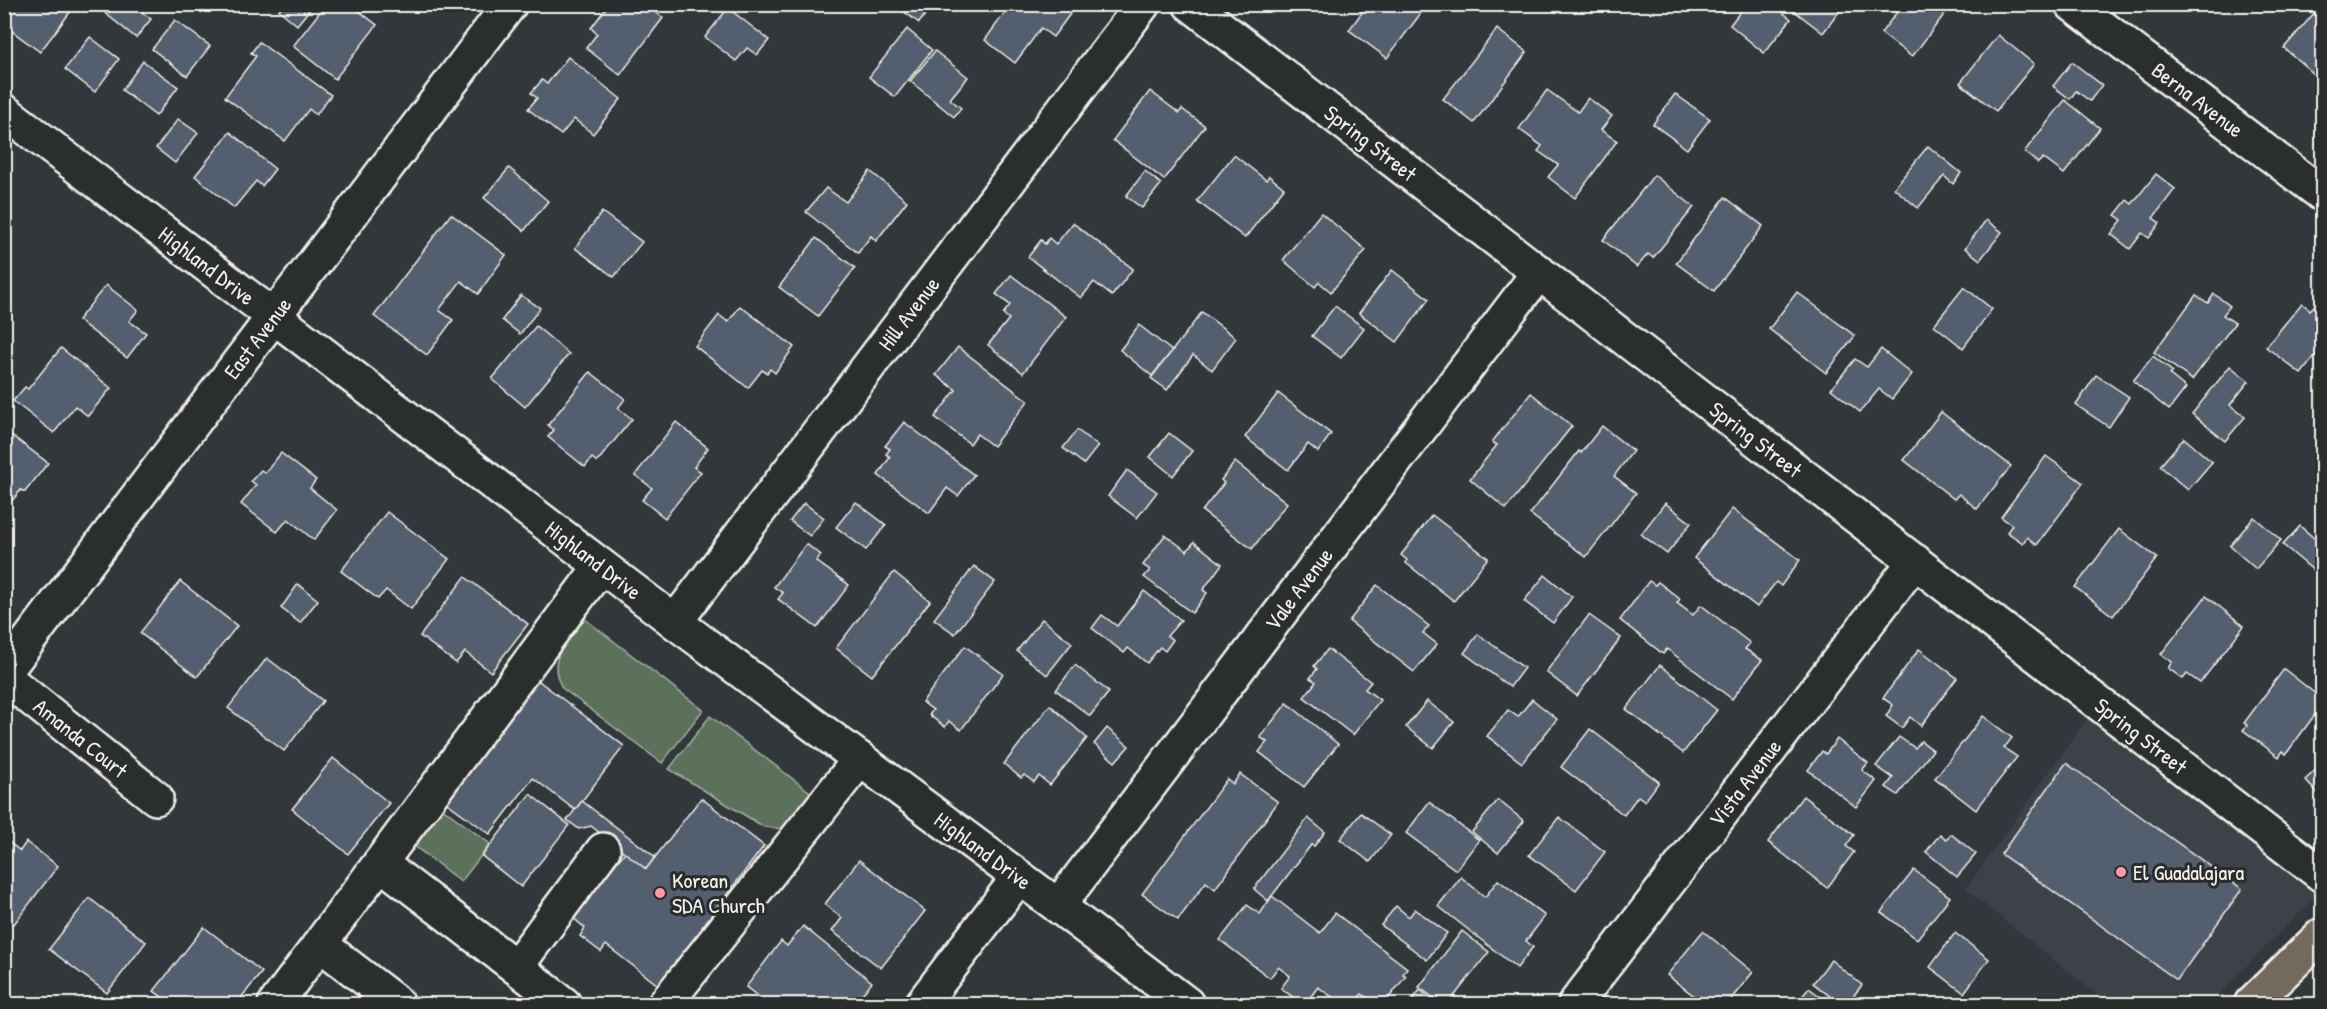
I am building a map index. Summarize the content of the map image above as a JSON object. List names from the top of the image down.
{
  "streets": {
    "street": [
      "Berna Avenue",
      "Spring Street",
      "Highland Drive",
      "Hill Avenue",
      "East Avenue",
      "Vale Avenue",
      "Amanda Court",
      "Vista Avenue"
    ]
  },
  "crossings": [
    ["Spring Street", "Vale Avenue"],
    ["Spring Street", "Vista Avenue"],
    ["Highland Drive", "Hill Avenue"],
    ["Highland Drive", "East Avenue"],
    ["Highland Drive", "Vale Avenue"],
    ["East Avenue", "Amanda Court"]
  ],
  "places": ["El Guadalajara", "Korean SDA Church"]
}
